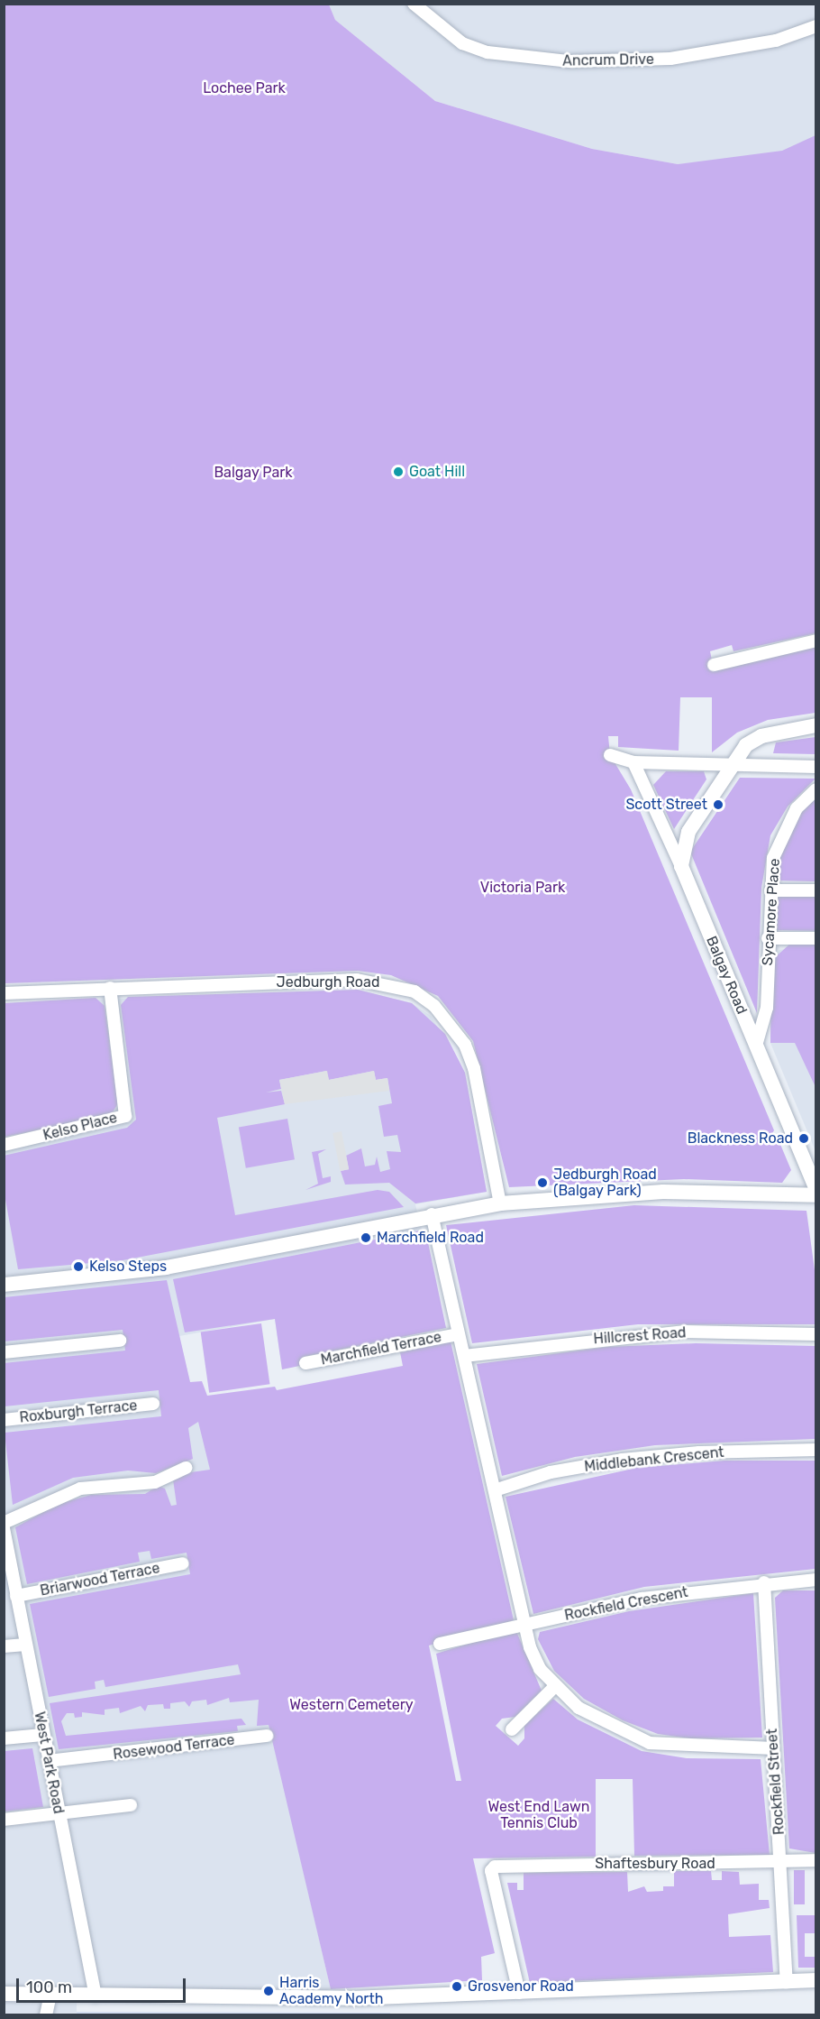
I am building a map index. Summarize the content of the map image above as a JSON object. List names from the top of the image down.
{
  "streets": {
    "street": [
      "Ancrum Drive",
      "Sycamore Place",
      "Balgay Road",
      "Jedburgh Road",
      "Kelso Place",
      "Hillcrest Road",
      "Marchfield Terrace",
      "Roxburgh Terrace",
      "Middlebank Crescent",
      "Briarwood Terrace",
      "Rockfield Crescent",
      "Rosewood Terrace",
      "West Park Road",
      "Rockfield Street",
      "Shaftesbury Road"
    ]
  },
  "crossings": [
    ["Sycamore Place", "Balgay Road"],
    ["Jedburgh Road", "Kelso Place"],
    ["Briarwood Terrace", "West Park Road"],
    ["Rockfield Crescent", "Rockfield Street"],
    ["Rosewood Terrace", "West Park Road"],
    ["Rockfield Street", "Shaftesbury Road"]
  ],
  "parks": [
    "Lochee Park",
    "Balgay Park",
    "Victoria Park",
    "Western Cemetery",
    "West End Lawn Tennis Club"
  ],
  "places": [
    "Goat Hill",
    "Scott Street",
    "Blackness Road",
    "Jedburgh Road (Balgay Park)",
    "Marchfield Road",
    "Kelso Steps",
    "Grosvenor Road",
    "Harris Academy North"
  ],
  "scale_bar": "100 m"
}
